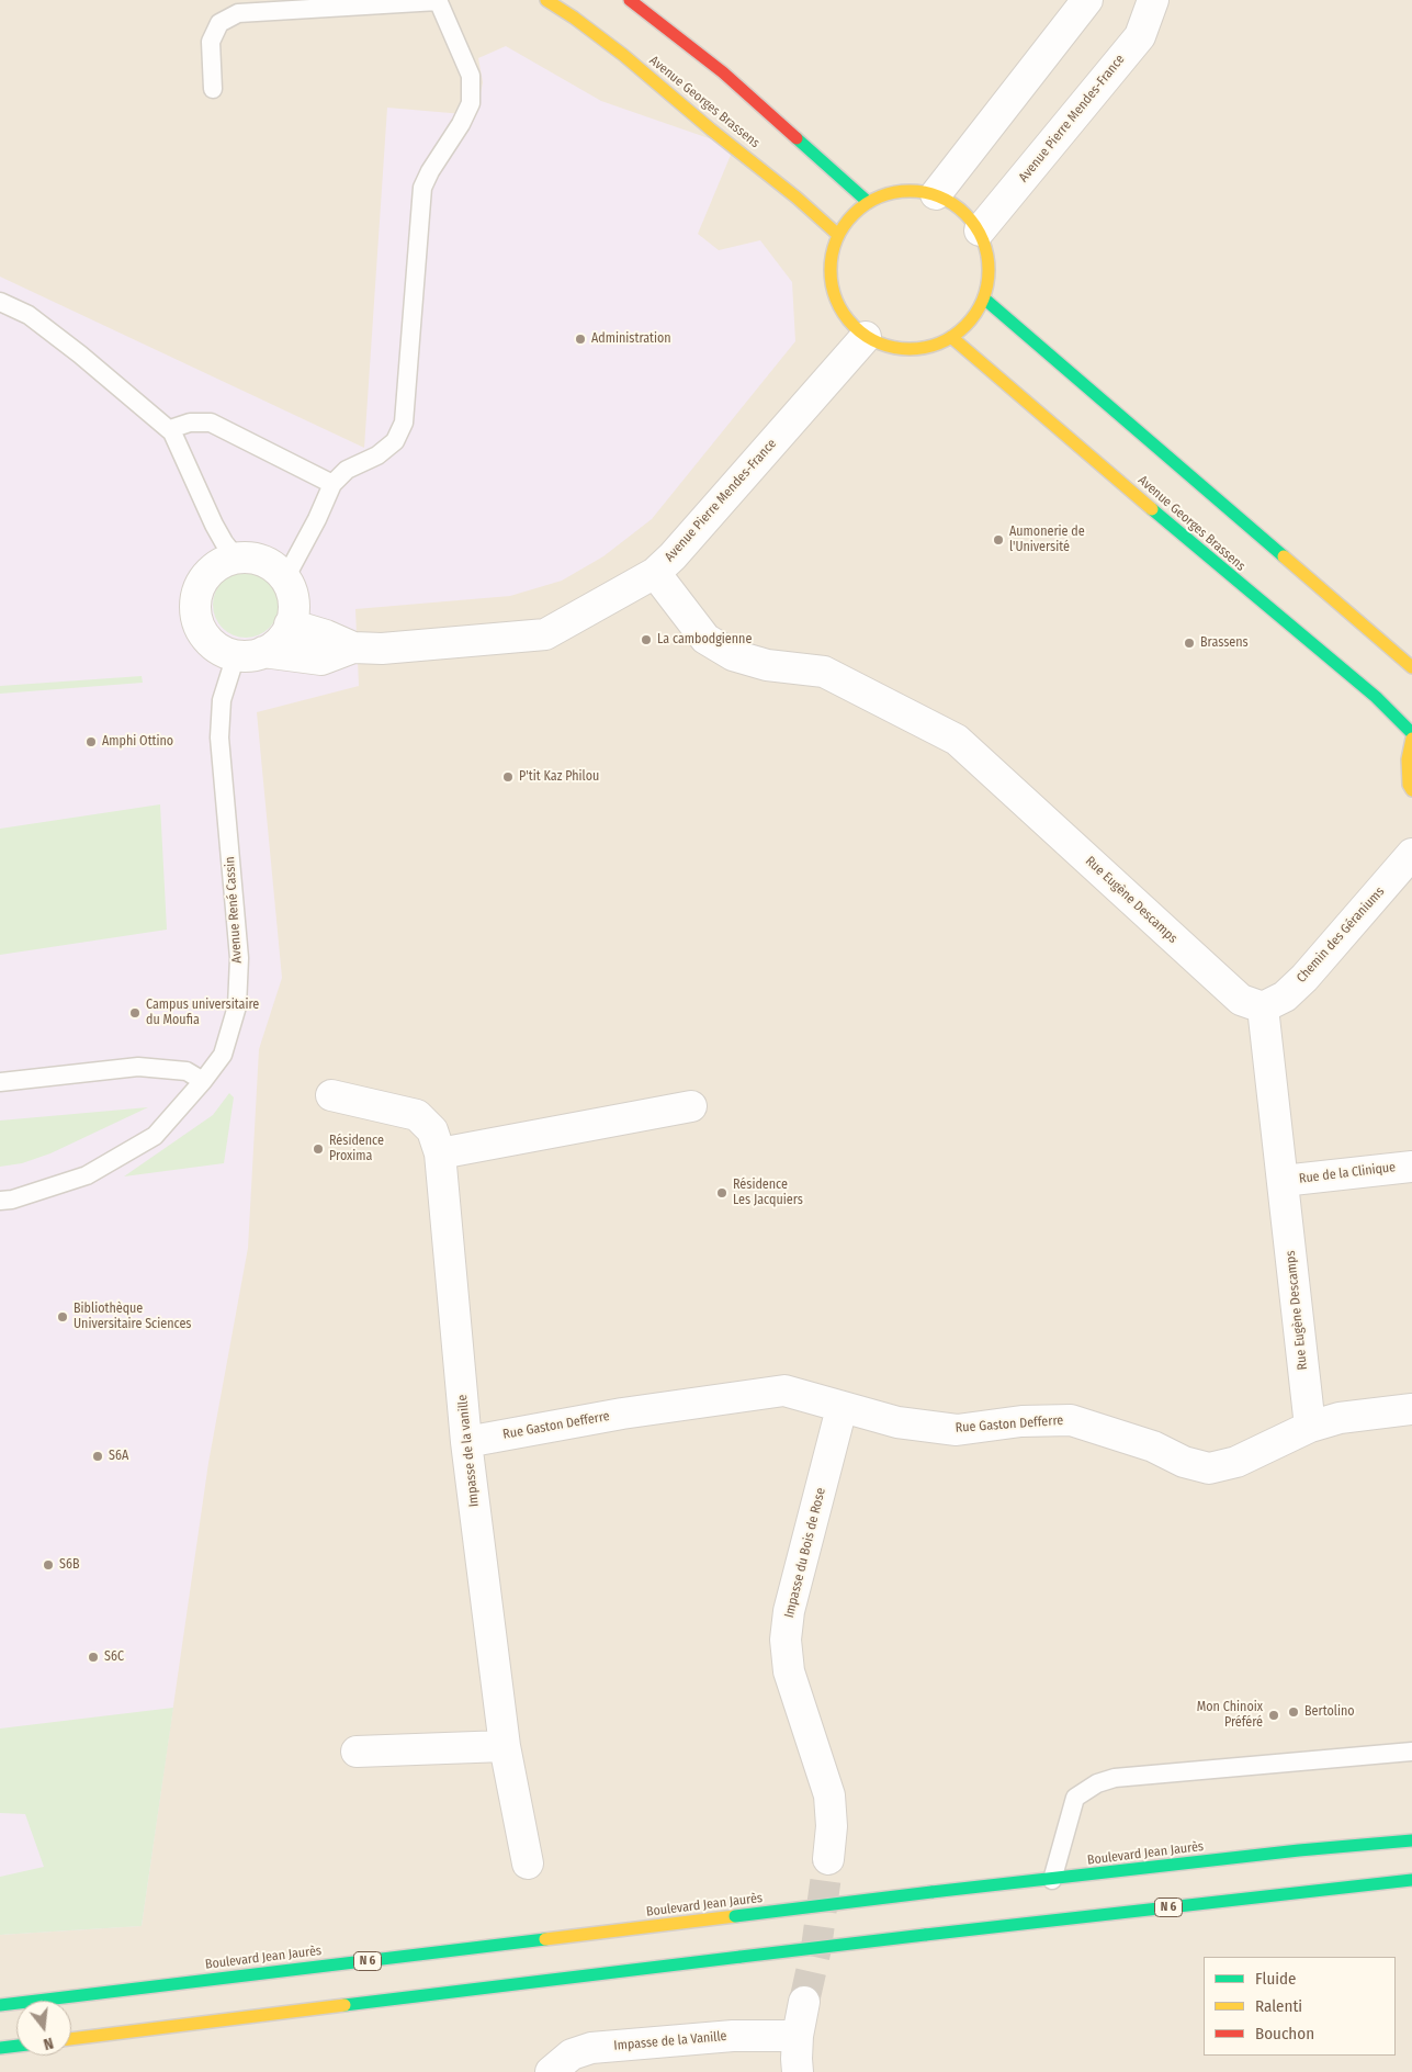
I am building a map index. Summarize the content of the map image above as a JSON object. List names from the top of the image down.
{
  "streets": {
    "main road": ["Avenue Georges Brassens", "Boulevard Jean Jaurès", "N 6"],
    "street": [
      "Avenue Pierre Mendes-France",
      "Rue Eugène Descamps",
      "Chemin des Géraniums",
      "Rue de la Clinique",
      "Rue Gaston Defferre",
      "Impasse de la vanille",
      "Impasse du Bois de Rose",
      "Impasse de la Vanille"
    ],
    "lane": ["Avenue René Cassin"]
  },
  "crossings": [
    ["Avenue Georges Brassens", "Avenue Pierre Mendes-France"],
    ["Avenue Pierre Mendes-France", "Rue Eugène Descamps"],
    ["Avenue Pierre Mendes-France", "Avenue René Cassin"],
    ["Rue Eugène Descamps", "Chemin des Géraniums"],
    ["Rue Eugène Descamps", "Rue de la Clinique"],
    ["Rue Eugène Descamps", "Rue Gaston Defferre"],
    ["Rue Gaston Defferre", "Impasse de la vanille"],
    ["Rue Gaston Defferre", "Impasse du Bois de Rose"]
  ],
  "places": [
    "Administration",
    "Aumonerie de l'Université",
    "La cambodgienne",
    "Brassens",
    "Amphi Ottino",
    "P'tit Kaz Philou",
    "Campus universitaire du Moufia",
    "Résidence Proxima",
    "Résidence Les Jacquiers",
    "Bibliothèque Universitaire Sciences",
    "S6A",
    "S6B",
    "S6C",
    "Bertolino",
    "Mon Chinoix Préféré"
  ],
  "legend": ["Fluide", "Ralenti", "Bouchon"],
  "north": "bottom"
}
